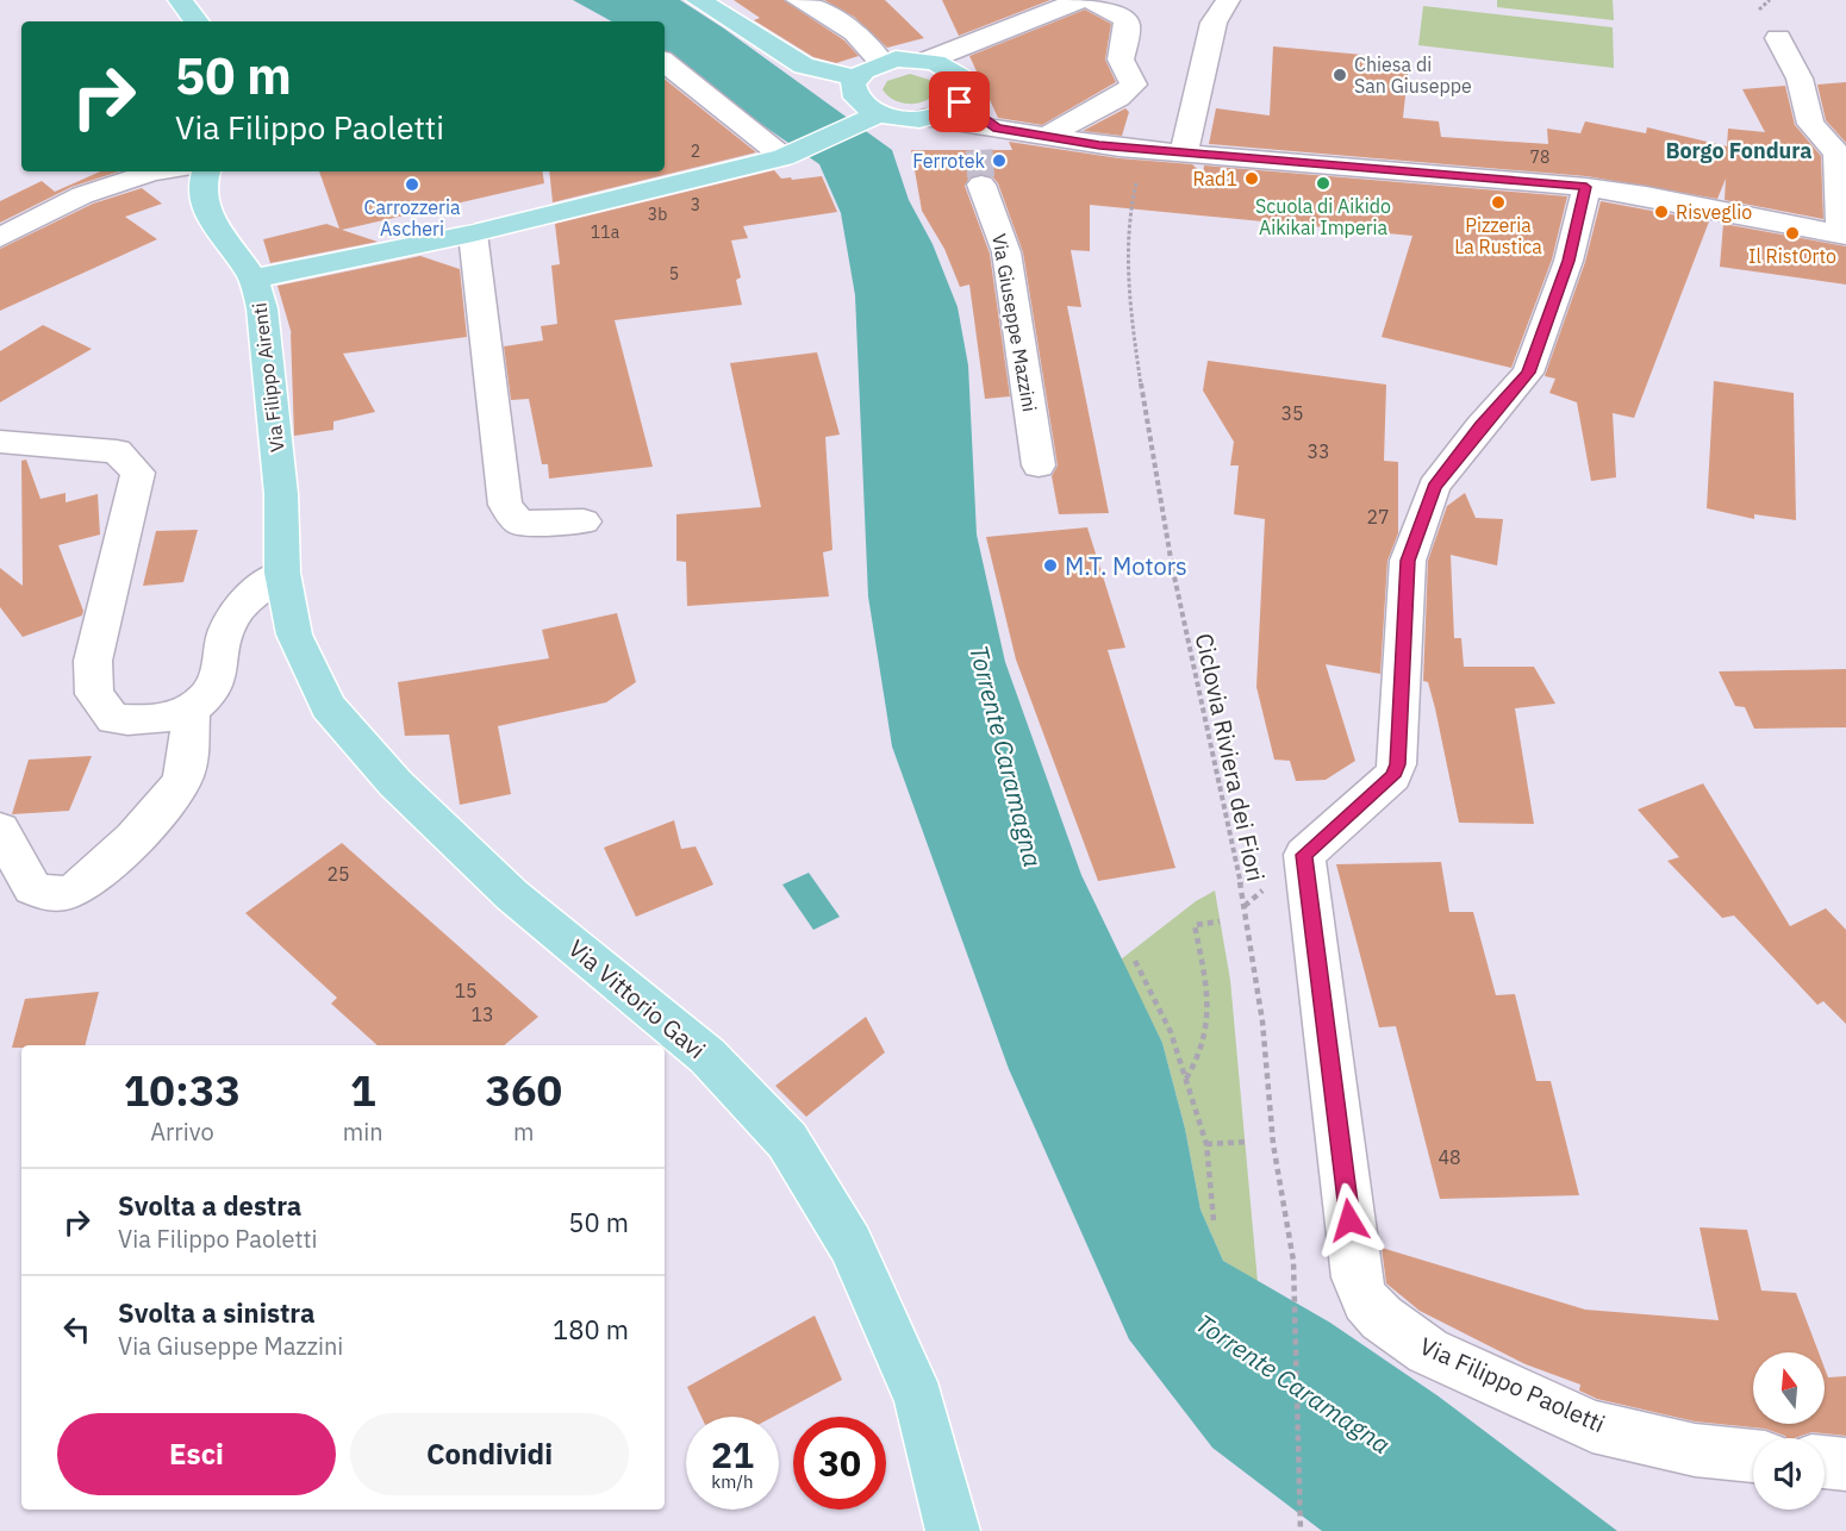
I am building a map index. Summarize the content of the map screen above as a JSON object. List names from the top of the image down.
{
  "streets": {
    "main road": ["Via Filippo Airenti", "Via Vittorio Gavi"],
    "street": ["Via Giuseppe Mazzini", "Via Filippo Paoletti"],
    "path": ["Ciclovia Riviera dei Fiori"]
  },
  "crossings": [
    ["Via Filippo Airenti", "Via Vittorio Gavi"]
  ],
  "districts": ["Borgo Fondura"],
  "water": ["Torrente Caramagna"],
  "places": [
    "Chiesa di San Giuseppe",
    "Ferrotek",
    "Rad1",
    "Scuola di Aikido Aikikai Imperia",
    "Carrozzeria Ascheri",
    "Pizzeria La Rustica",
    "Risveglio",
    "Il RistOrto",
    "M.T. Motors"
  ],
  "house_numbers": [
    "2",
    "78",
    "3",
    "3b",
    "11a",
    "5",
    "35",
    "33",
    "27",
    "25",
    "15",
    "13",
    "48"
  ],
  "north": "top",
  "page": {
    "turn": ["50 m", "Via Filippo Paoletti"],
    "eta": [
      "10:33",
      "Arrivo",
      "1",
      "min",
      "360",
      "m"
    ],
    "list": [
      {
        "name": "Svolta a destra",
        "note": "Via Filippo Paoletti",
        "value": "50 m"
      },
      {
        "name": "Svolta a sinistra",
        "note": "Via Giuseppe Mazzini",
        "value": "180 m"
      }
    ],
    "buttons": ["Esci", "Condividi"],
    "speed": "21 km/h",
    "limit": "30"
  }
}
